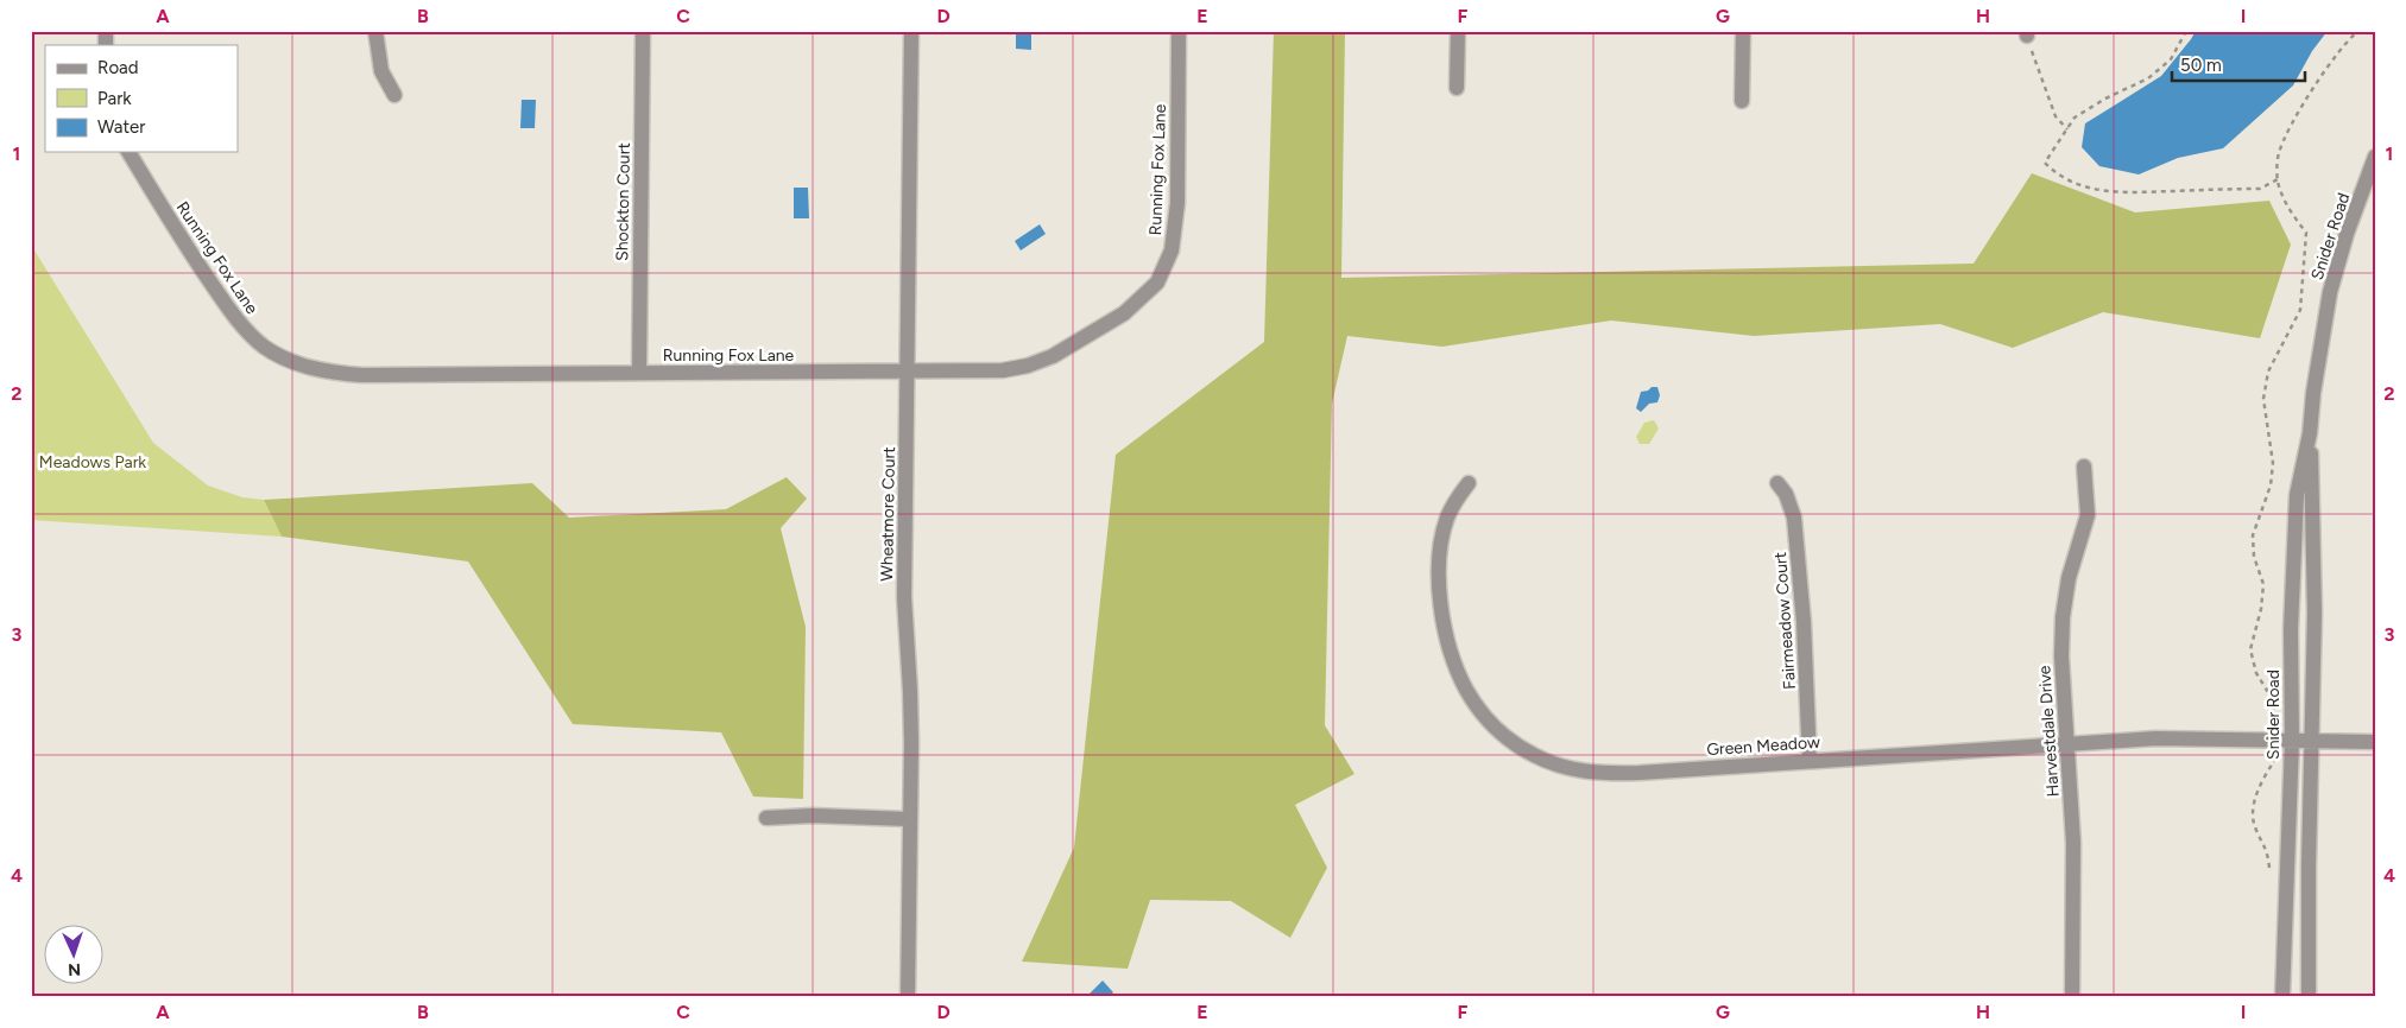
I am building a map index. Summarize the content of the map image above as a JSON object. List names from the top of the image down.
{
  "streets": {
    "street": [
      "Running Fox Lane",
      "Shockton Court",
      "Snider Road",
      "Wheatmore Court",
      "Fairmeadow Court",
      "Harvestdale Drive",
      "Green Meadow"
    ]
  },
  "crossings": [
    ["Running Fox Lane", "Shockton Court"],
    ["Running Fox Lane", "Wheatmore Court"],
    ["Snider Road", "Green Meadow"],
    ["Fairmeadow Court", "Green Meadow"],
    ["Harvestdale Drive", "Green Meadow"]
  ],
  "parks": ["Meadows Park"],
  "legend": ["Road", "Park", "Water"],
  "scale_bar": "50 m",
  "north": "bottom",
  "grid": {
    "columns": [
      "A",
      "B",
      "C",
      "D",
      "E",
      "F",
      "G",
      "H",
      "I"
    ],
    "rows": [
      "1",
      "2",
      "3",
      "4"
    ]
  }
}
